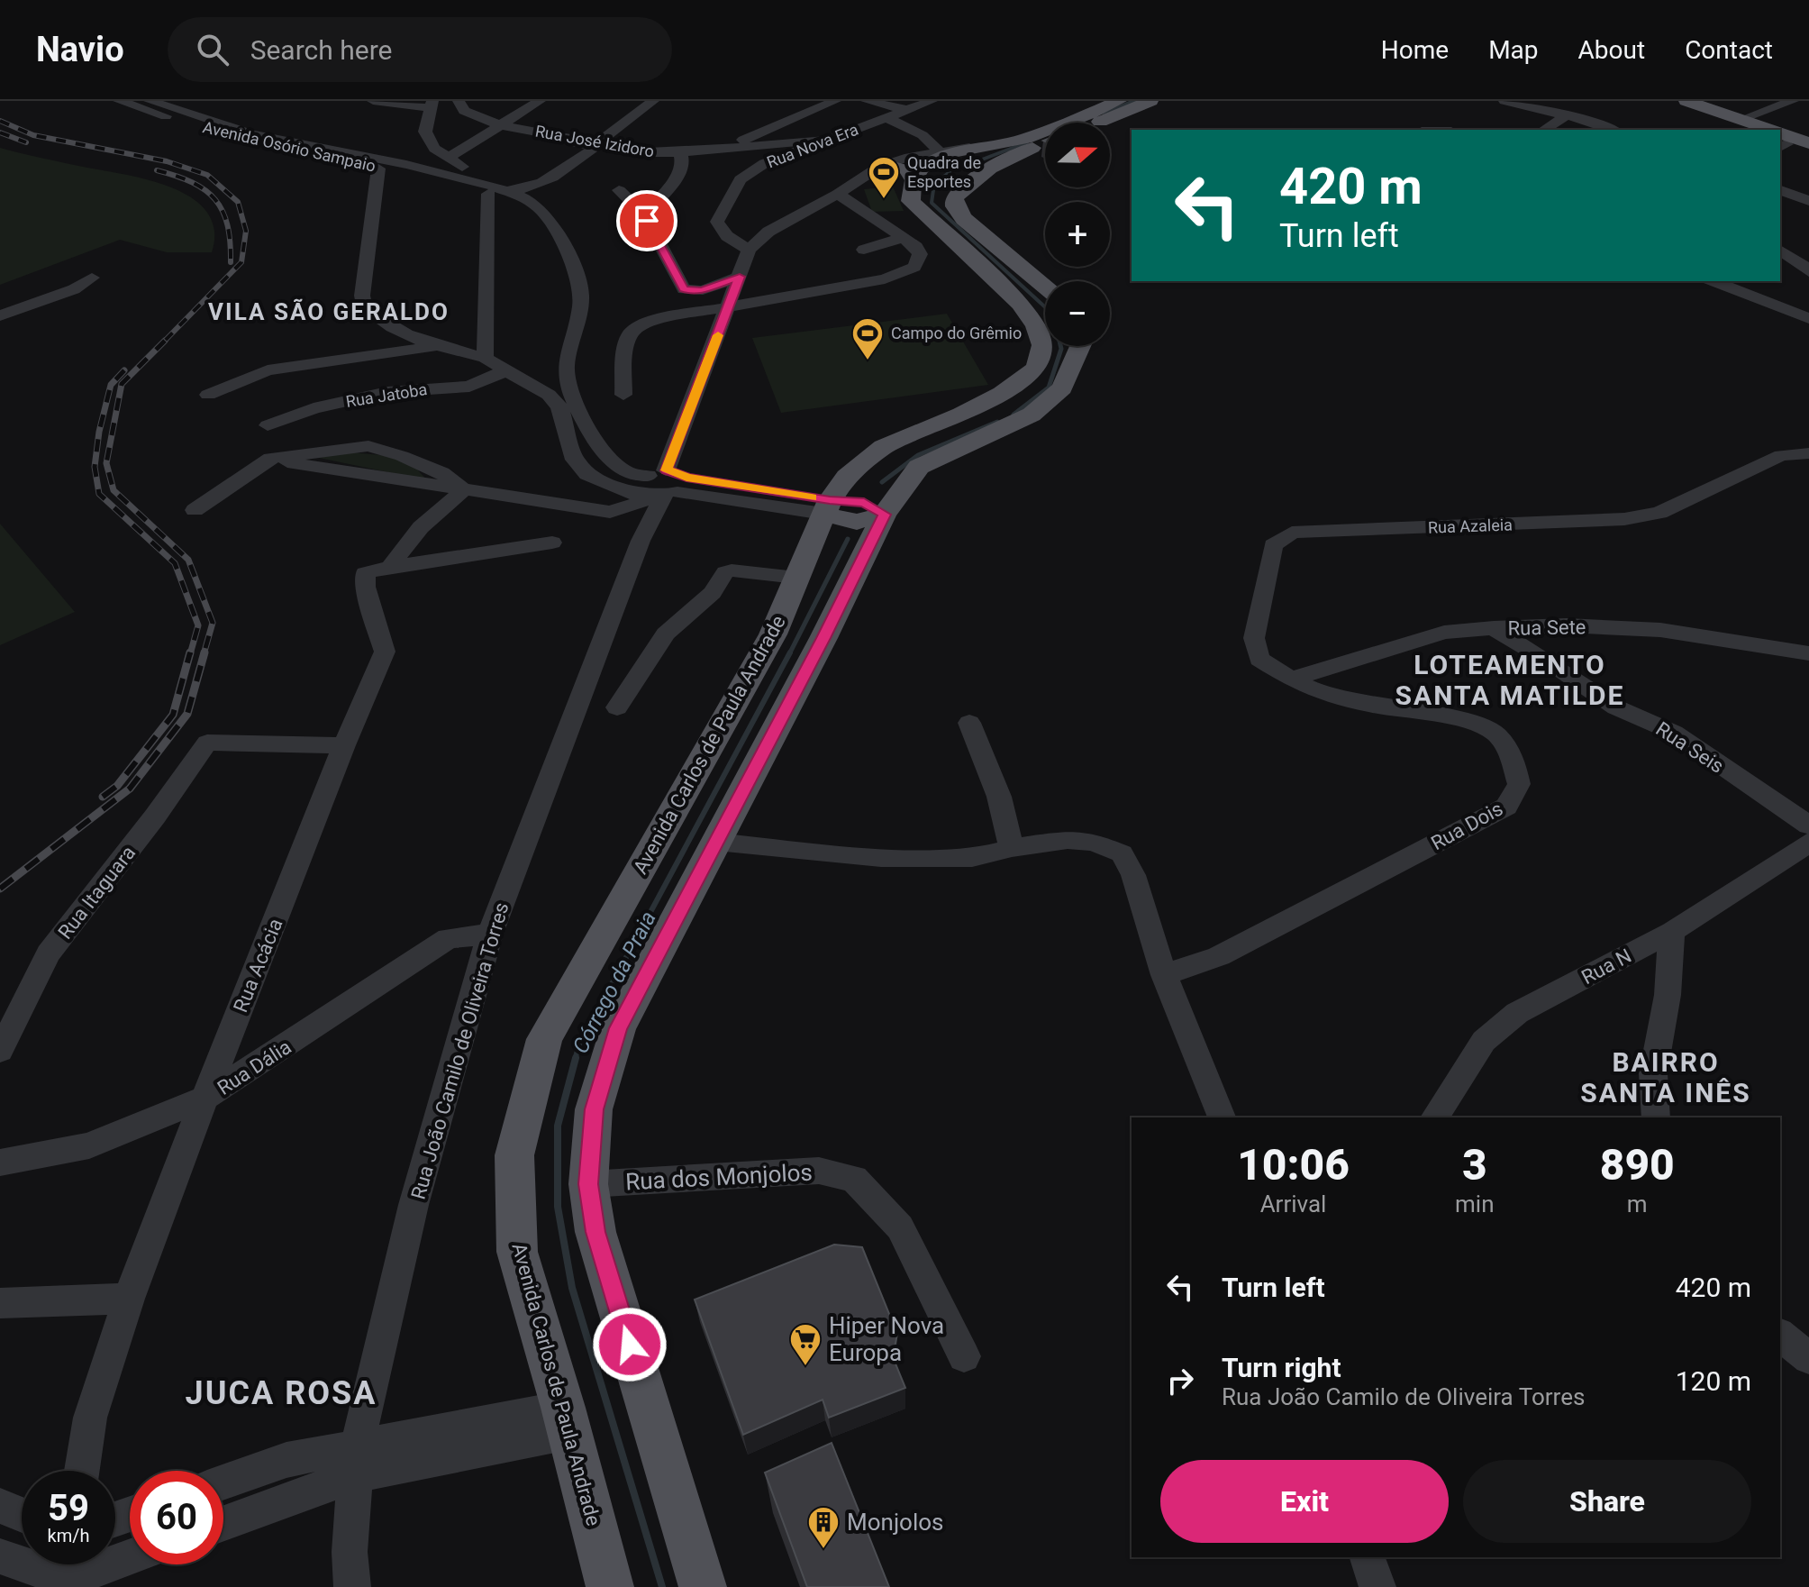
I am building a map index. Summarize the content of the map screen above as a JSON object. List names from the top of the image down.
{
  "streets": {
    "main road": ["Avenida Carlos de Paula Andrade"],
    "street": [
      "Rua José Izidoro",
      "Rua Nova Era",
      "Avenida Osório Sampaio",
      "Rua Jatoba",
      "Rua Azaleia",
      "Rua Sete",
      "Rua Seis",
      "Rua Dois",
      "Rua Itaguara",
      "Rua Acácia",
      "Rua N",
      "Rua João Camilo de Oliveira Torres",
      "Rua Dália",
      "Rua dos Monjolos"
    ]
  },
  "crossings": [
    ["Rua José Izidoro", "Rua Nova Era"],
    ["Rua Nova Era", "Rua João Camilo de Oliveira Torres"],
    ["Avenida Osório Sampaio", "Rua João Camilo de Oliveira Torres"],
    ["Rua Azaleia", "Rua Sete"],
    ["Rua Azaleia", "Rua Dois"],
    ["Rua Sete", "Rua Seis"],
    ["Rua Sete", "Rua Dois"],
    ["Rua Itaguara", "Rua Acácia"],
    ["Rua Acácia", "Rua Dália"],
    ["Rua João Camilo de Oliveira Torres", "Rua Dália"]
  ],
  "districts": [
    "VILA SÃO GERALDO",
    "LOTEAMENTO SANTA MATILDE",
    "BAIRRO SANTA INÊS",
    "JUCA ROSA"
  ],
  "water": ["Córrego da Praia"],
  "places": {
    "sports": ["Quadra de Esportes", "Campo do Grêmio"],
    "supermarket": ["Hiper Nova Europa"],
    "building": ["Monjolos"]
  },
  "north": "right",
  "page": {
    "header": "Navio",
    "search": "Search here",
    "nav": [
      "Home",
      "Map",
      "About",
      "Contact"
    ],
    "map_buttons": ["+", "−"],
    "turn": ["420 m", "Turn left"],
    "eta": [
      "10:06",
      "Arrival",
      "3",
      "min",
      "890",
      "m"
    ],
    "list": [
      {
        "name": "Turn left",
        "value": "420 m"
      },
      {
        "name": "Turn right",
        "note": "Rua João Camilo de Oliveira Torres",
        "value": "120 m"
      }
    ],
    "buttons": ["Exit", "Share"],
    "speed": "59 km/h",
    "limit": "60"
  }
}
